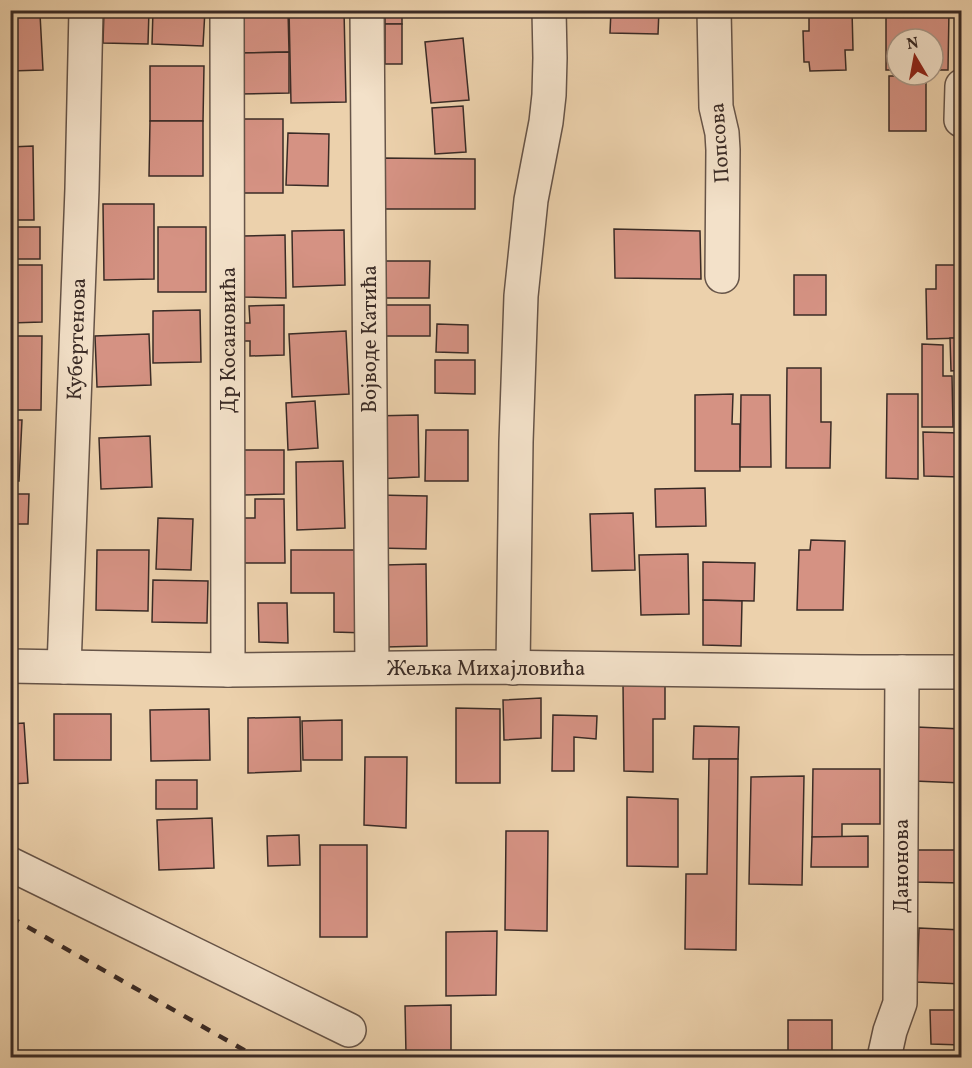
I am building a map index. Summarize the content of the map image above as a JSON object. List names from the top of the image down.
{
  "streets": {
    "street": [
      "Попсова",
      "Кубертенова",
      "Војводе Катића",
      "Др Косановића",
      "Жељка Михајловића",
      "Данонова"
    ]
  },
  "crossings": [
    ["Кубертенова", "Жељка Михајловића"],
    ["Војводе Катића", "Жељка Михајловића"],
    ["Др Косановића", "Жељка Михајловића"],
    ["Жељка Михајловића", "Данонова"]
  ],
  "north": "top"
}
